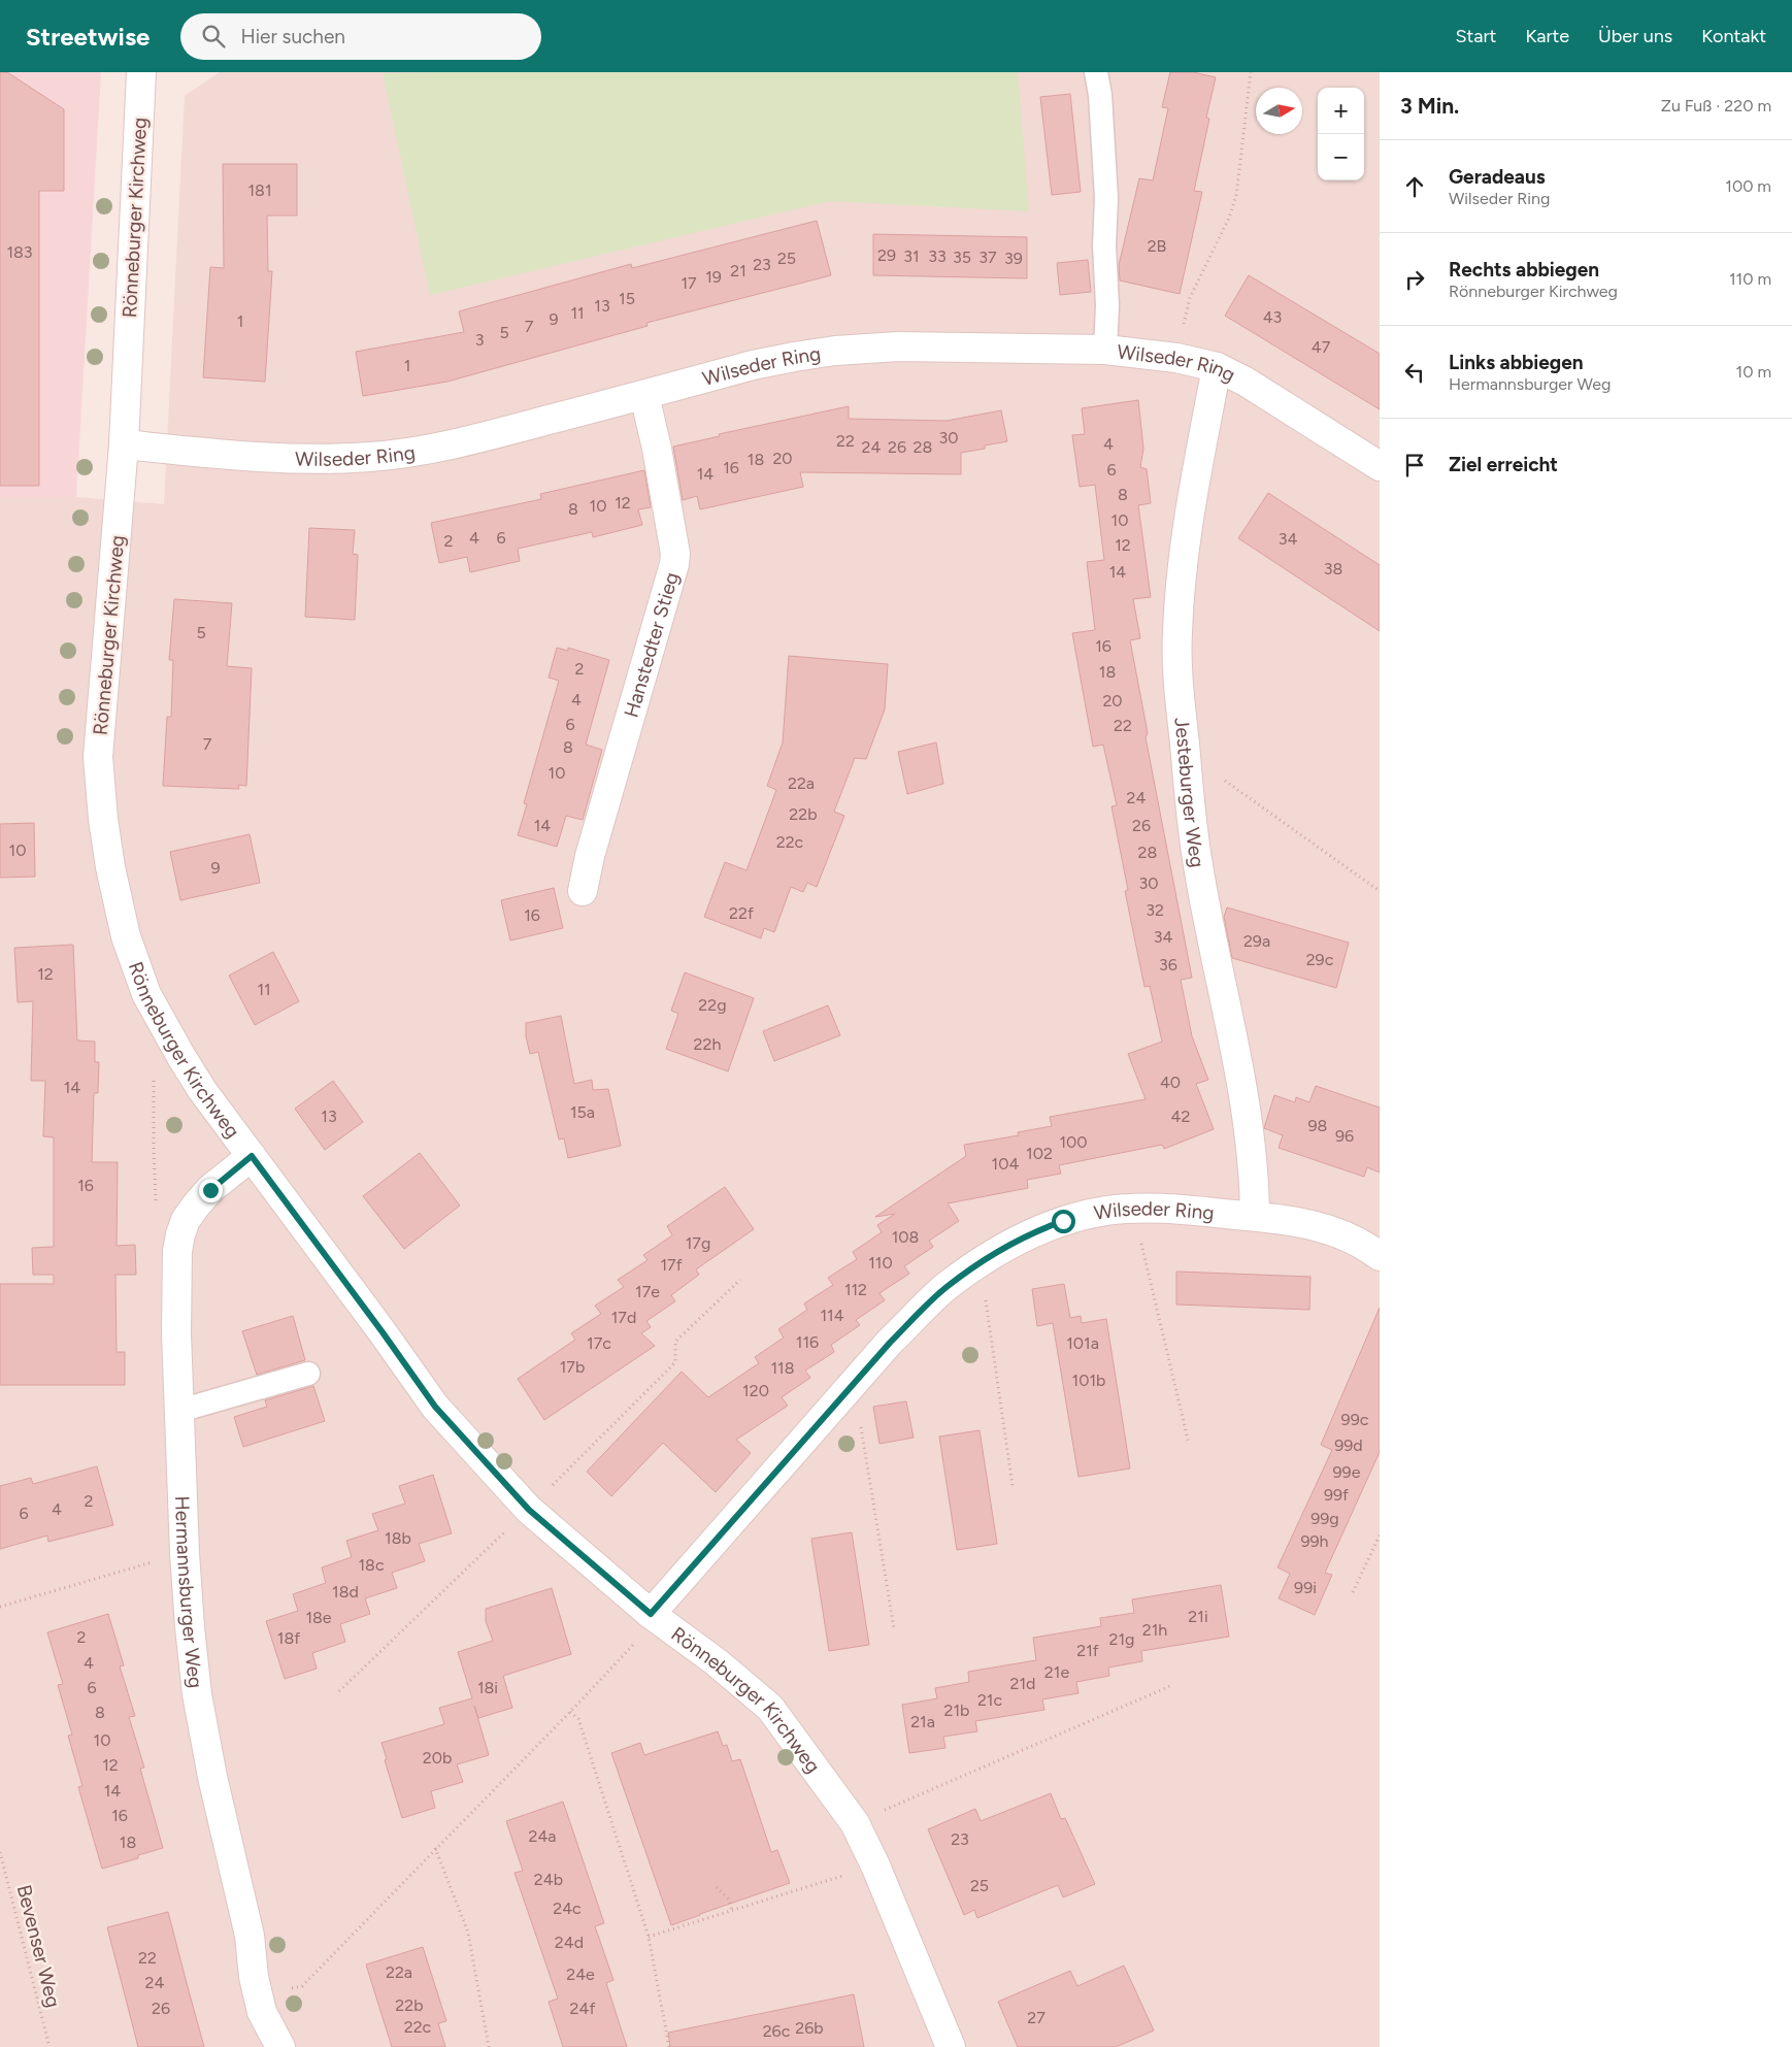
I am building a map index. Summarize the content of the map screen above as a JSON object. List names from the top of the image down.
{
  "streets": {
    "street": [
      "Rönneburger Kirchweg",
      "Wilseder Ring",
      "Hanstedter Stieg",
      "Jesteburger Weg",
      "Hermannsburger Weg"
    ],
    "path": ["Bevenser Weg"]
  },
  "crossings": [
    ["Rönneburger Kirchweg", "Wilseder Ring"],
    ["Rönneburger Kirchweg", "Hermannsburger Weg"],
    ["Wilseder Ring", "Hanstedter Stieg"],
    ["Wilseder Ring", "Jesteburger Weg"]
  ],
  "house_numbers": [
    "181",
    "2B",
    "183",
    "29",
    "31",
    "33",
    "35",
    "37",
    "25",
    "39",
    "23",
    "21",
    "19",
    "17",
    "15",
    "13",
    "11",
    "43",
    "9",
    "1",
    "7",
    "5",
    "3",
    "47",
    "1",
    "30",
    "22",
    "4",
    "24",
    "26",
    "28",
    "20",
    "18",
    "16",
    "6",
    "14",
    "8",
    "12",
    "10",
    "8",
    "10",
    "4",
    "6",
    "34",
    "2",
    "12",
    "38",
    "14",
    "5",
    "16",
    "2",
    "18",
    "4",
    "20",
    "6",
    "22",
    "7",
    "8",
    "10",
    "22a",
    "24",
    "22b",
    "14",
    "26",
    "22c",
    "10",
    "28",
    "9",
    "30",
    "32",
    "22f",
    "16",
    "34",
    "29a",
    "29c",
    "36",
    "12",
    "11",
    "22g",
    "22h",
    "40",
    "14",
    "15a",
    "13",
    "42",
    "98",
    "96",
    "100",
    "102",
    "104",
    "16",
    "108",
    "17g",
    "110",
    "17f",
    "112",
    "17e",
    "114",
    "17d",
    "116",
    "17c",
    "101a",
    "17b",
    "118",
    "101b",
    "120",
    "99c",
    "99d",
    "99e",
    "99f",
    "2",
    "4",
    "6",
    "99g",
    "18b",
    "99h",
    "18c",
    "99i",
    "18d",
    "21i",
    "18e",
    "21h",
    "2",
    "18f",
    "21g",
    "21f",
    "4",
    "21e",
    "21d",
    "6",
    "18i",
    "21c",
    "21b",
    "8",
    "21a",
    "10",
    "20b",
    "12",
    "14",
    "16",
    "24a",
    "23",
    "18",
    "24b",
    "25",
    "24c",
    "24d",
    "22",
    "22a",
    "24e",
    "24",
    "22b",
    "26",
    "24f",
    "27",
    "22c",
    "26b",
    "26c"
  ],
  "north": "right",
  "page": {
    "header": "Streetwise",
    "search": "Hier suchen",
    "nav": [
      "Start",
      "Karte",
      "Über uns",
      "Kontakt"
    ],
    "heading": ["3 Min.", "Zu Fuß · 220 m"],
    "map_buttons": ["+", "−"],
    "list": [
      ["Geradeaus", "Wilseder Ring", "100 m"],
      ["Rechts abbiegen", "Rönneburger Kirchweg", "110 m"],
      ["Links abbiegen", "Hermannsburger Weg", "10 m"],
      "Ziel erreicht"
    ]
  }
}
